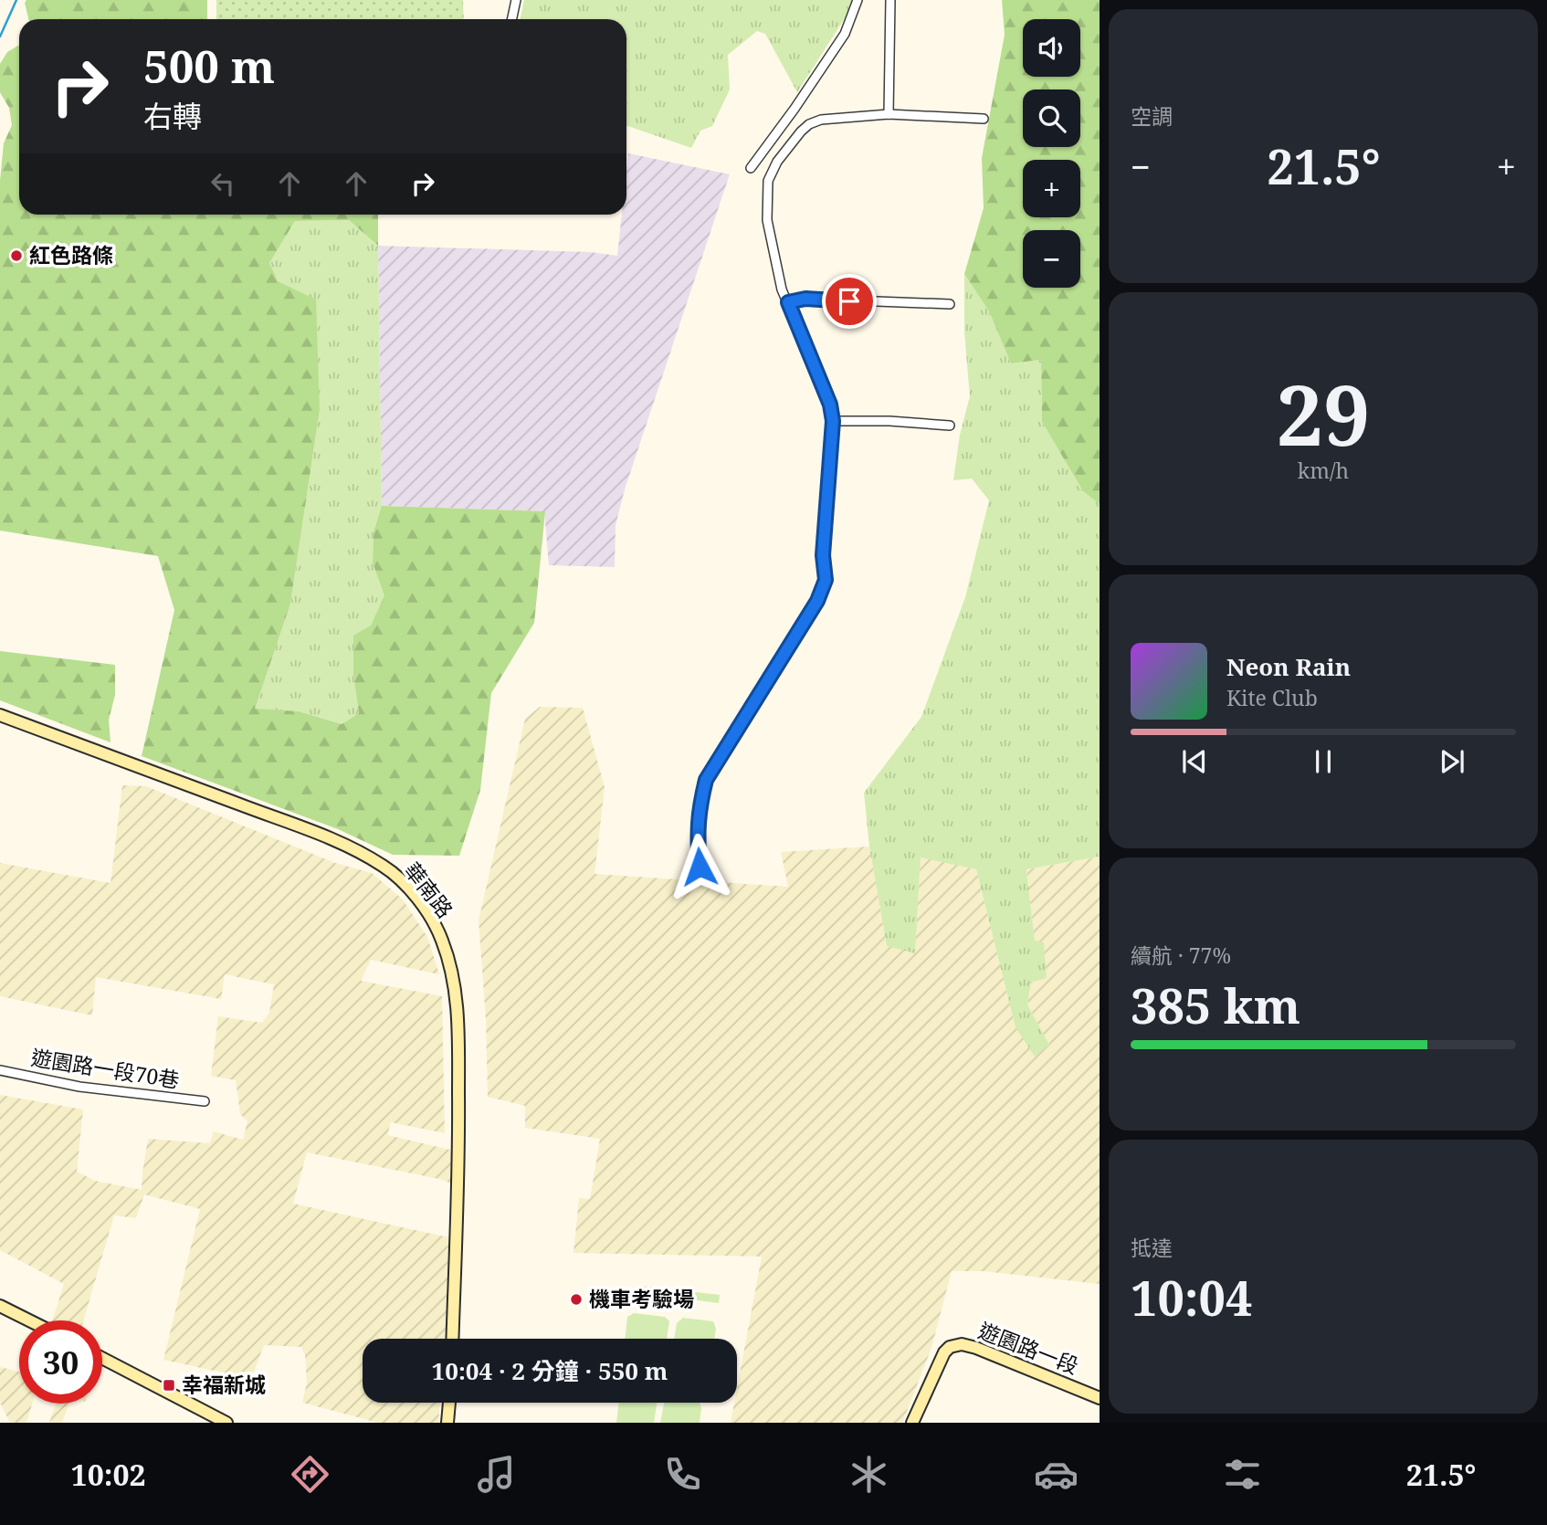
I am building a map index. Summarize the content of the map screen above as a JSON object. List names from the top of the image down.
{
  "streets": {
    "street": ["華南路", "遊園路一段70巷", "遊園路一段"]
  },
  "places": {
    "other": ["紅色路條", "機車考驗場"],
    "transit": ["幸福新城"]
  },
  "page": {
    "tile": [
      "空調",
      ["29", "km/h"],
      ["續航 · 77%", "385 km"],
      ["抵達", "10:04"]
    ],
    "map_buttons": ["+", "−"],
    "turn": ["500 m", "右轉"],
    "heat": ["−", "21.5°", "+"],
    "song": ["Neon Rain", "Kite Club"],
    "limit": "30",
    "trip": "10:04 · 2 分鐘 · 550 m",
    "tabs": ["10:02", "21.5°"]
  }
}
